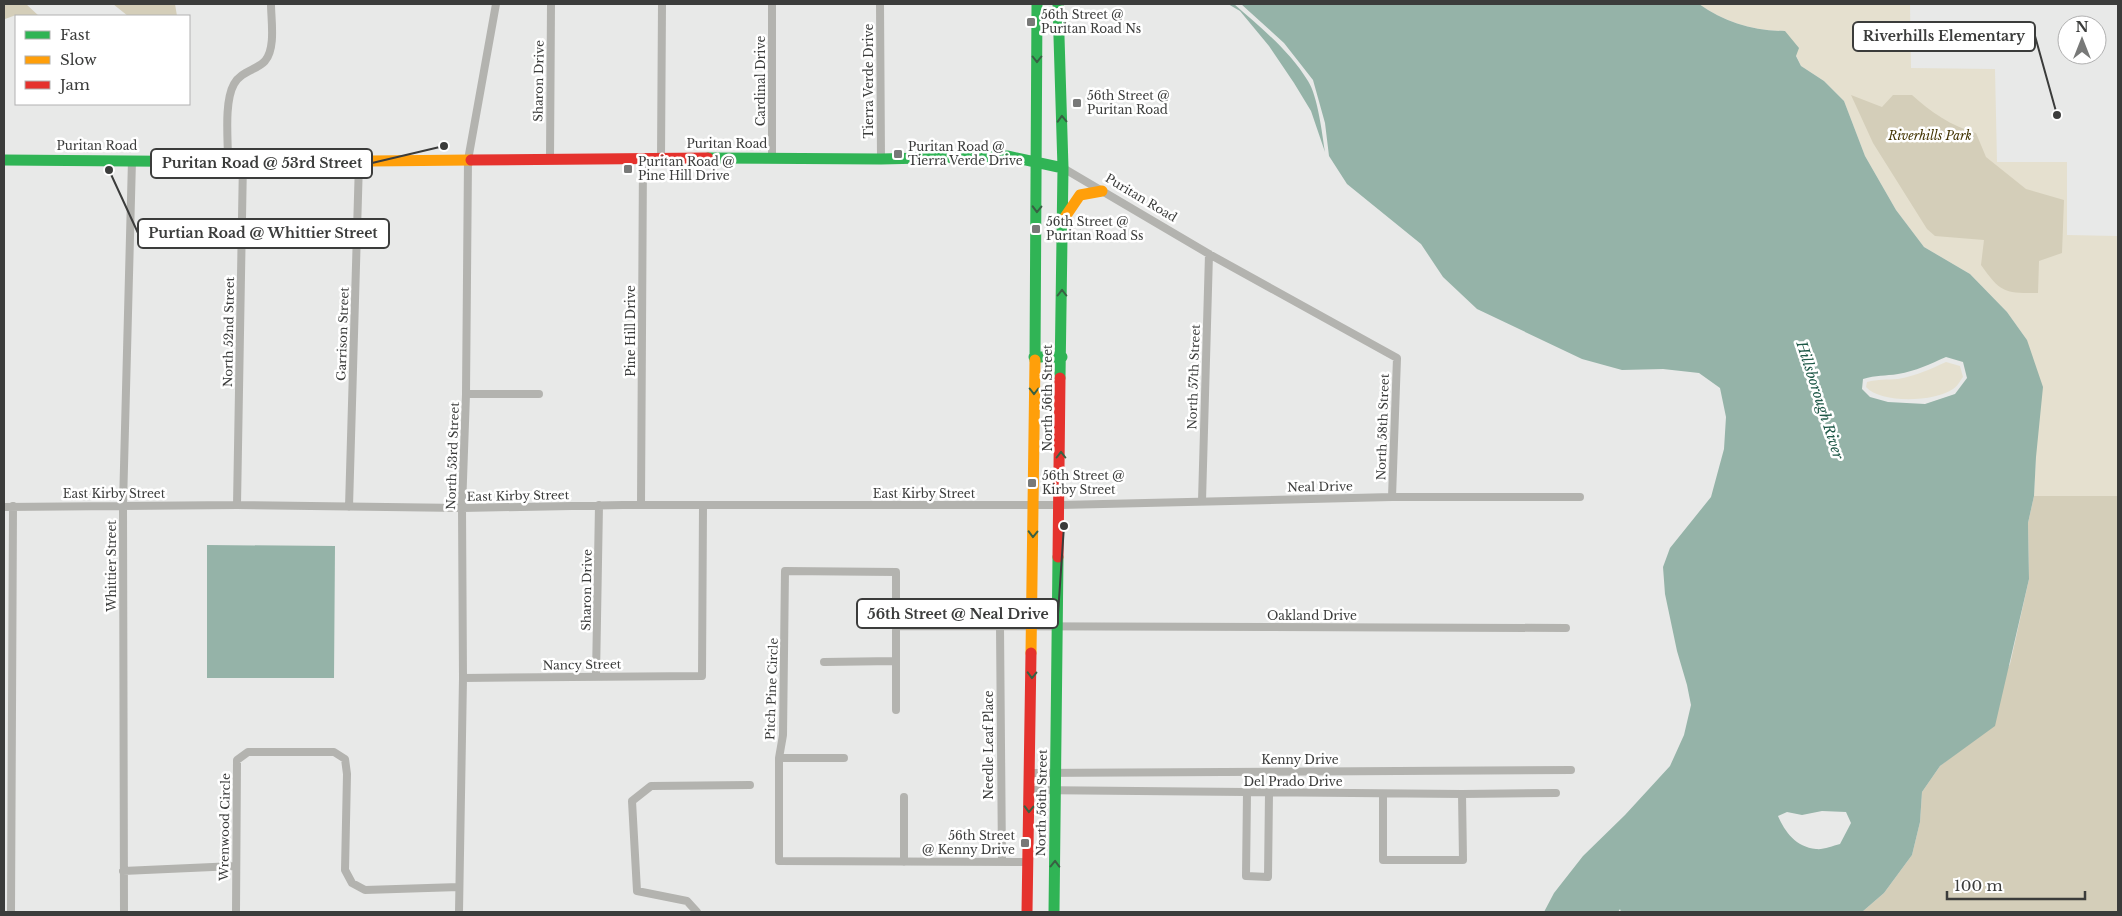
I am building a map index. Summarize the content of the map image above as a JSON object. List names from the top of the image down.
{
  "streets": {
    "main road": ["Puritan Road", "North 56th Street"],
    "street": [
      "Sharon Drive",
      "Cardinal Drive",
      "Tierra Verde Drive",
      "Pine Hill Drive",
      "North 52nd Street",
      "Garrison Street",
      "North 57th Street",
      "North 58th Street",
      "North 53rd Street",
      "Neal Drive",
      "East Kirby Street",
      "Whittier Street",
      "Oakland Drive",
      "Nancy Street",
      "Pitch Pine Circle",
      "Needle Leaf Place",
      "Kenny Drive",
      "Del Prado Drive",
      "Wrenwood Circle"
    ]
  },
  "crossings": [
    ["Sharon Drive", "Puritan Road"],
    ["Sharon Drive", "East Kirby Street"],
    ["Sharon Drive", "Nancy Street"],
    ["Cardinal Drive", "Puritan Road"],
    ["Tierra Verde Drive", "Puritan Road"],
    ["Puritan Road", "Pine Hill Drive"],
    ["Puritan Road", "North 52nd Street"],
    ["Puritan Road", "Garrison Street"],
    ["Puritan Road", "North 57th Street"],
    ["Puritan Road", "North 56th Street"],
    ["Puritan Road", "North 58th Street"],
    ["Puritan Road", "North 53rd Street"],
    ["Puritan Road", "Whittier Street"],
    ["Pine Hill Drive", "East Kirby Street"],
    ["North 52nd Street", "East Kirby Street"],
    ["Garrison Street", "East Kirby Street"],
    ["North 57th Street", "Neal Drive"],
    ["North 56th Street", "Neal Drive"],
    ["North 56th Street", "East Kirby Street"],
    ["North 56th Street", "Oakland Drive"],
    ["North 56th Street", "Pitch Pine Circle"],
    ["North 56th Street", "Kenny Drive"],
    ["North 56th Street", "Del Prado Drive"],
    ["North 58th Street", "Neal Drive"],
    ["North 53rd Street", "East Kirby Street"],
    ["North 53rd Street", "Nancy Street"],
    ["North 53rd Street", "Wrenwood Circle"],
    ["Neal Drive", "East Kirby Street"],
    ["East Kirby Street", "Whittier Street"],
    ["East Kirby Street", "Nancy Street"],
    ["Pitch Pine Circle", "Needle Leaf Place"]
  ],
  "water": ["Hillsborough River"],
  "parks": ["Riverhills Park"],
  "places": {
    "transit": [
      "56th Street @ Puritan Road Ns",
      "56th Street @ Puritan Road",
      "Puritan Road @ Tierra Verde Drive",
      "Puritan Road @ Pine Hill Drive",
      "56th Street @ Puritan Road Ss",
      "56th Street @ Kirby Street",
      "56th Street @ Kenny Drive"
    ],
    "other": [
      "Riverhills Elementary",
      "Puritan Road @ 53rd Street",
      "Purtian Road @ Whittier Street",
      "56th Street @ Neal Drive"
    ]
  },
  "legend": ["Fast", "Slow", "Jam"],
  "scale_bar": "100 m",
  "north": "top"
}
